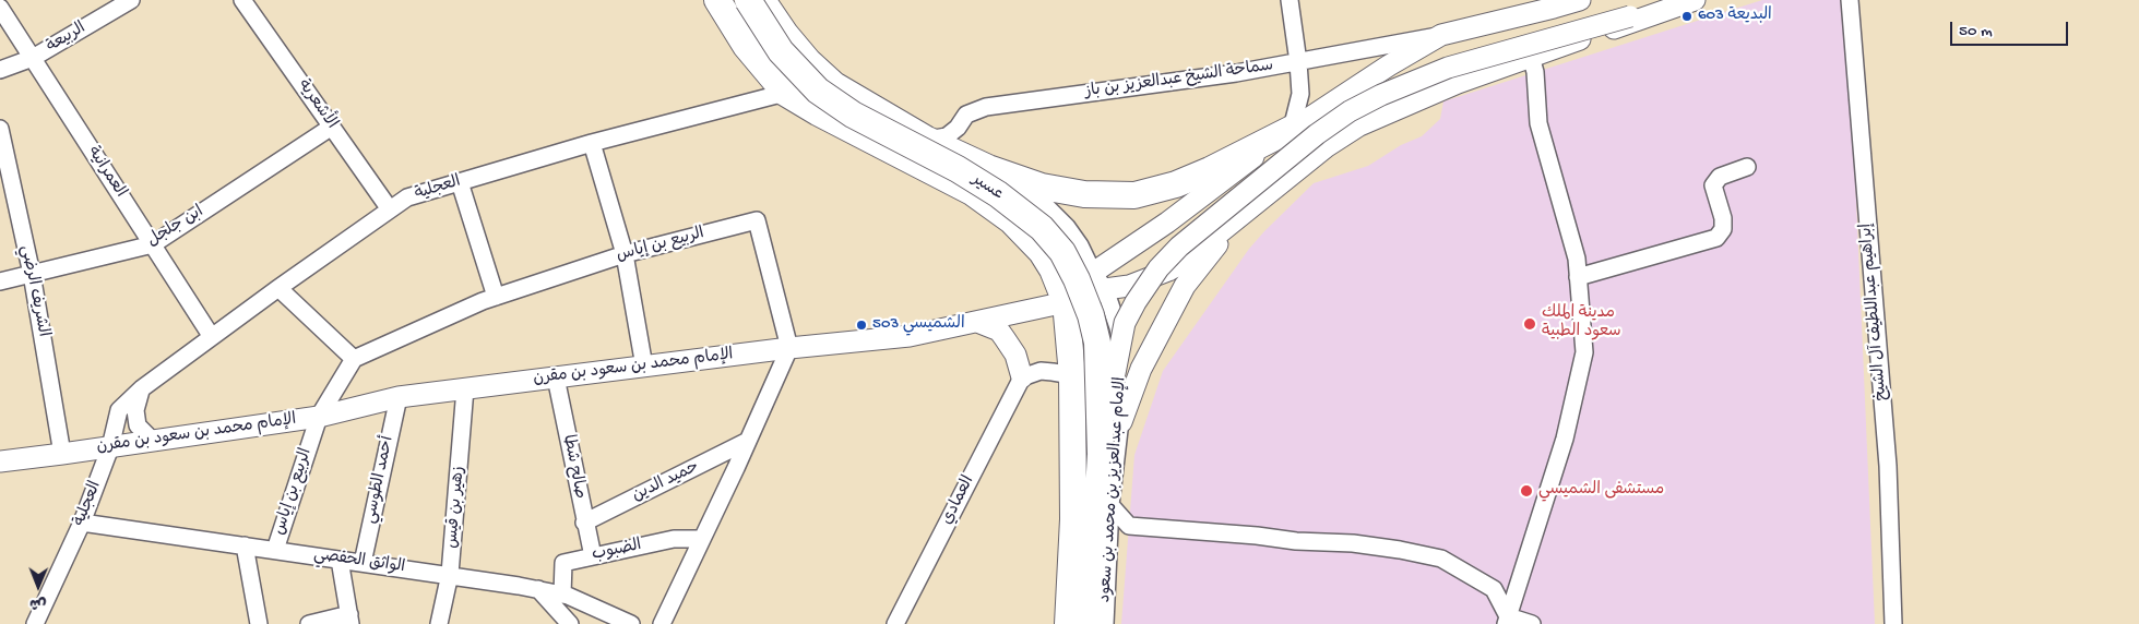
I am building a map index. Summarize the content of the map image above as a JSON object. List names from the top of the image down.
{
  "streets": {
    "main road": ["سماحة الشيخ عبدالعزيز بن باز", "عسير", "الإمام عبدالعزيز بن محمد بن سعود"],
    "street": [
      "الربيعة",
      "الأشعرية",
      "العمرانية",
      "العجلية",
      "ابن جلجل",
      "الربيع بن إياس",
      "الشريف الرضي",
      "إبراهيم عبداللطيف آل الشيخ",
      "الإمام محمد بن سعود بن مقرن",
      "صالح شطا",
      "أحمد الطوسي",
      "حميد الدين",
      "العمادي",
      "زهير بن قيس",
      "الضبوب",
      "الواثق الحفصي"
    ]
  },
  "crossings": [
    ["الربيعة", "العمرانية"],
    ["سماحة الشيخ عبدالعزيز بن باز", "عسير"],
    ["سماحة الشيخ عبدالعزيز بن باز", "الإمام محمد بن سعود بن مقرن"],
    ["الأشعرية", "العجلية"],
    ["الأشعرية", "ابن جلجل"],
    ["العمرانية", "العجلية"],
    ["العمرانية", "ابن جلجل"],
    ["عسير", "الإمام عبدالعزيز بن محمد بن سعود"],
    ["العجلية", "الإمام محمد بن سعود بن مقرن"],
    ["العجلية", "الواثق الحفصي"],
    ["ابن جلجل", "الشريف الرضي"],
    ["الربيع بن إياس", "الإمام محمد بن سعود بن مقرن"],
    ["الربيع بن إياس", "الواثق الحفصي"],
    ["الشريف الرضي", "الإمام محمد بن سعود بن مقرن"],
    ["الإمام محمد بن سعود بن مقرن", "صالح شطا"],
    ["الإمام محمد بن سعود بن مقرن", "أحمد الطوسي"],
    ["الإمام محمد بن سعود بن مقرن", "زهير بن قيس"],
    ["صالح شطا", "حميد الدين"],
    ["صالح شطا", "الضبوب"],
    ["أحمد الطوسي", "الواثق الحفصي"],
    ["زهير بن قيس", "الواثق الحفصي"],
    ["الضبوب", "الواثق الحفصي"]
  ],
  "places": [
    "البديعة 603",
    "مدينة الملك سعود الطبية",
    "الشميسي 503",
    "مستشفى الشميسي"
  ],
  "scale_bar": "50 m",
  "north": "bottom"
}
